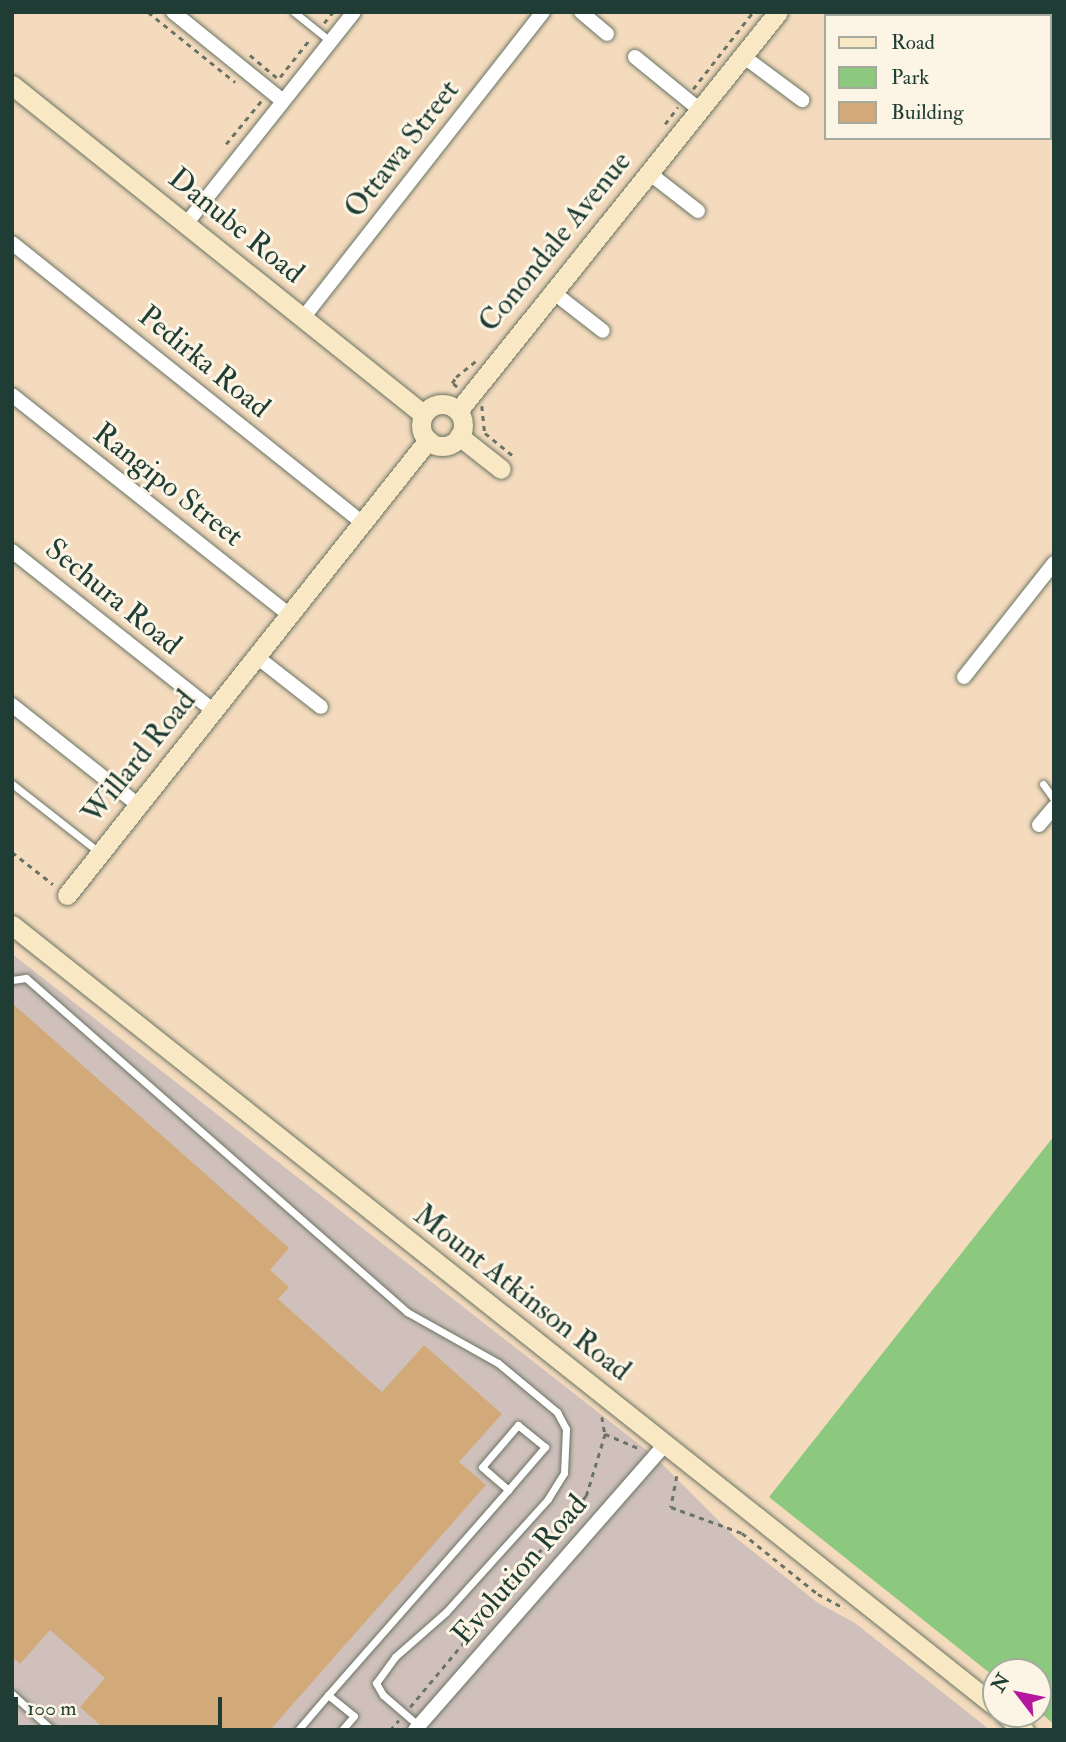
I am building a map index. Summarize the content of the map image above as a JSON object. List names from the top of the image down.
{
  "streets": {
    "street": [
      "Ottawa Street",
      "Danube Road",
      "Conondale Avenue",
      "Pedirka Road",
      "Rangipo Street",
      "Sechura Road",
      "Willard Road",
      "Mount Atkinson Road",
      "Evolution Road"
    ]
  },
  "crossings": [
    ["Ottawa Street", "Danube Road"],
    ["Danube Road", "Conondale Avenue"],
    ["Danube Road", "Willard Road"],
    ["Conondale Avenue", "Willard Road"],
    ["Pedirka Road", "Willard Road"],
    ["Rangipo Street", "Willard Road"],
    ["Sechura Road", "Willard Road"],
    ["Mount Atkinson Road", "Evolution Road"]
  ],
  "legend": ["Road", "Park", "Building"],
  "scale_bar": "100 m",
  "north": "top left"
}
